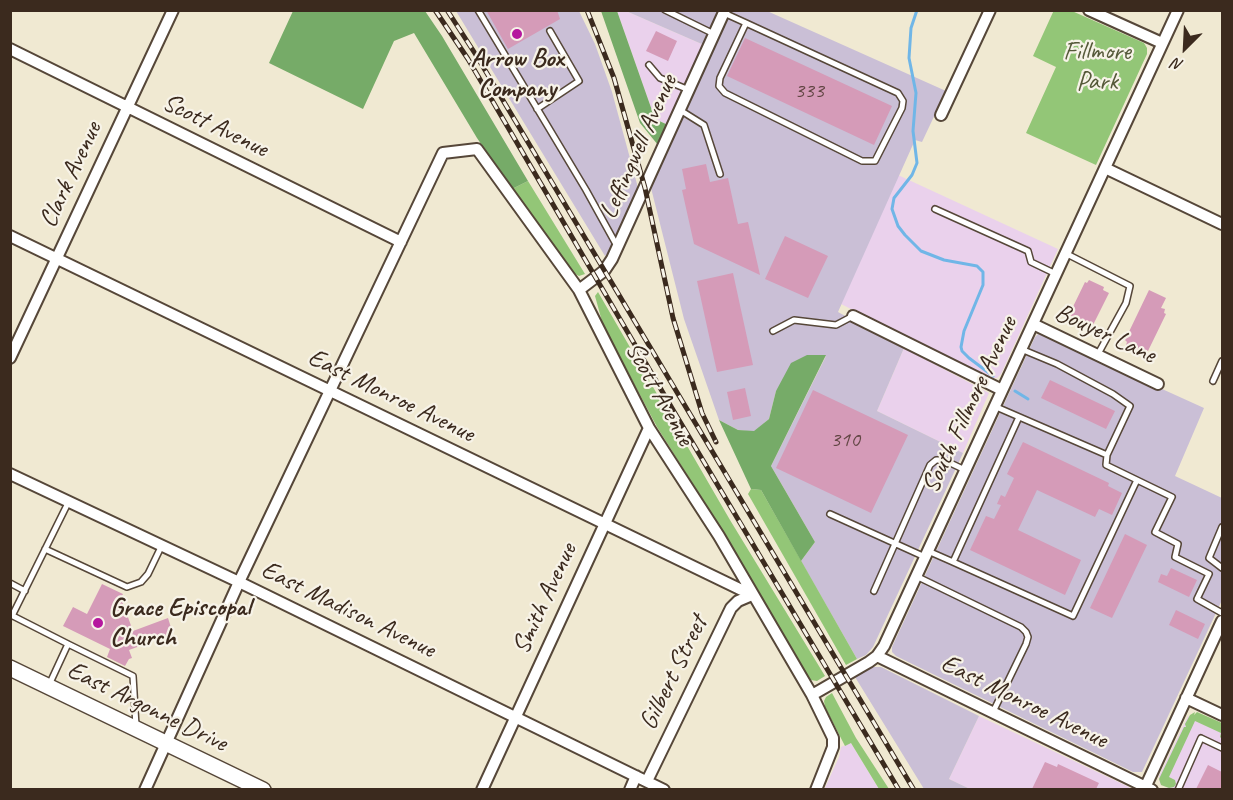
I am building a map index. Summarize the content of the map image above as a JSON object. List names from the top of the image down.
{
  "streets": {
    "street": [
      "Scott Avenue",
      "Leffingwell Avenue",
      "Clark Avenue",
      "Bouyer Lane",
      "East Monroe Avenue",
      "South Fillmore Avenue",
      "Smith Avenue",
      "East Madison Avenue",
      "Gilbert Street",
      "East Argonne Drive"
    ]
  },
  "crossings": [
    ["Scott Avenue", "Leffingwell Avenue"],
    ["Scott Avenue", "Clark Avenue"],
    ["Scott Avenue", "East Monroe Avenue"],
    ["Scott Avenue", "Smith Avenue"],
    ["Scott Avenue", "Gilbert Street"],
    ["Clark Avenue", "East Monroe Avenue"],
    ["Bouyer Lane", "South Fillmore Avenue"],
    ["East Monroe Avenue", "South Fillmore Avenue"],
    ["East Monroe Avenue", "Smith Avenue"],
    ["East Monroe Avenue", "Gilbert Street"],
    ["Smith Avenue", "East Madison Avenue"],
    ["East Madison Avenue", "Gilbert Street"]
  ],
  "parks": ["Fillmore Park"],
  "places": ["Arrow Box Company", "Grace Episcopal Church"],
  "house_numbers": ["333", "310"],
  "north": "bottom left"
}
